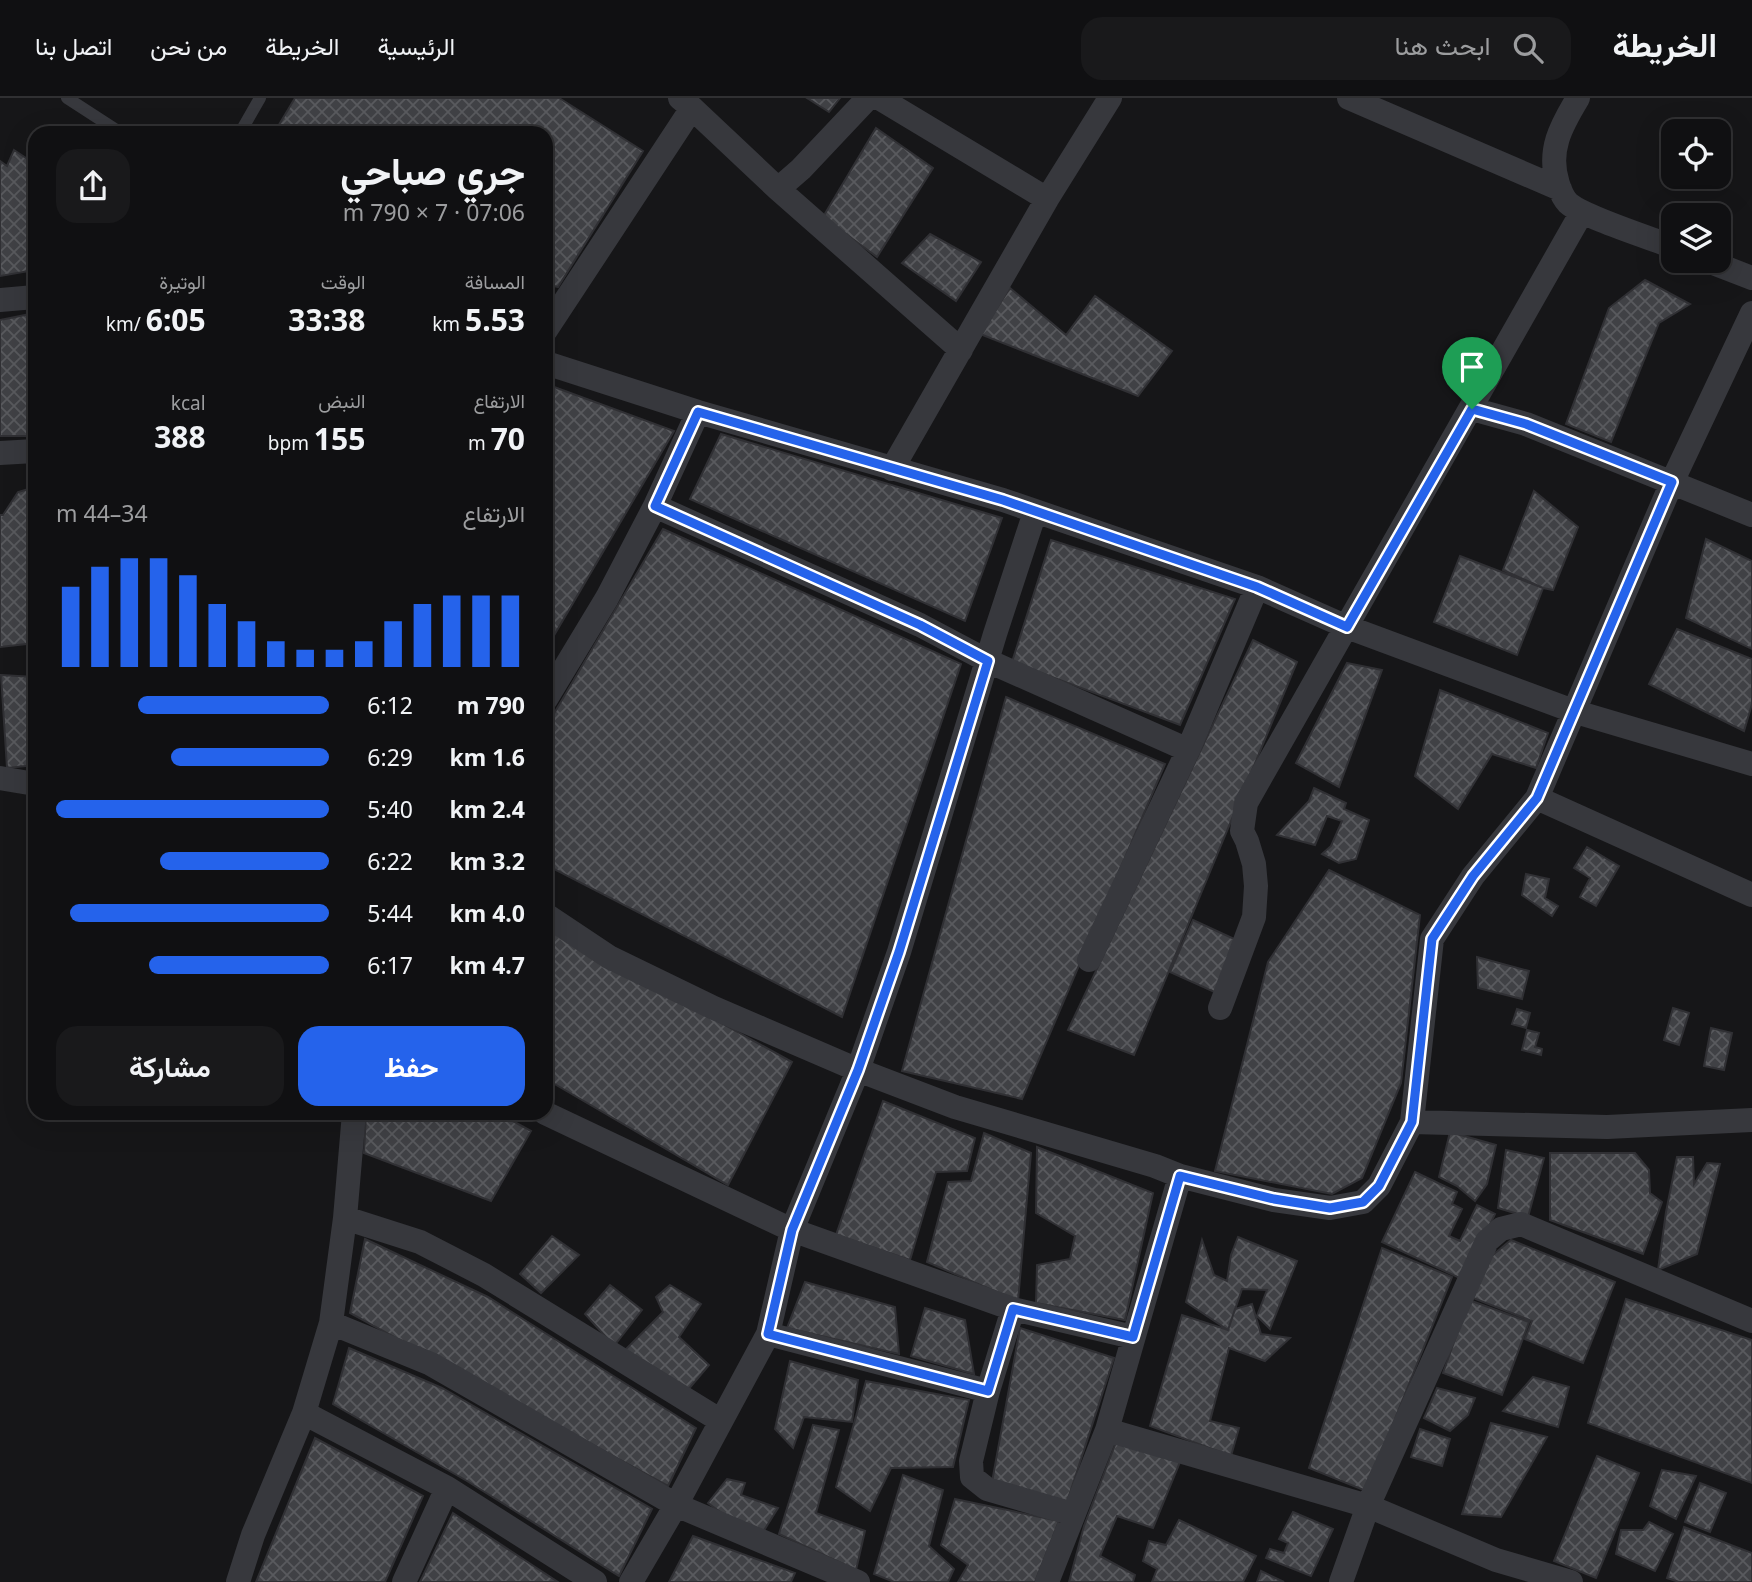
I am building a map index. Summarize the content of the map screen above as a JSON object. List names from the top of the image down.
{
  "page": {
    "header": "الخريطة",
    "search": "ابحث هنا",
    "nav": [
      "الرئيسية",
      "الخريطة",
      "من نحن",
      "اتصل بنا"
    ],
    "heading": ["جري صباحي", "07:06 · 7 × 790 m"],
    "stats": [
      ["المسافة", "5.53 km"],
      ["الوقت", "33:38"],
      ["الوتيرة", "6:05 /km"],
      ["الارتفاع", "70 m"],
      ["النبض", "155 bpm"],
      ["kcal", "388"]
    ],
    "chart": ["الارتفاع", "34–44 m"],
    "list": [
      {
        "name": "790 m",
        "note": "6:12"
      },
      {
        "name": "1.6 km",
        "note": "6:29"
      },
      {
        "name": "2.4 km",
        "note": "5:40"
      },
      {
        "name": "3.2 km",
        "note": "6:22"
      },
      {
        "name": "4.0 km",
        "note": "5:44"
      },
      {
        "name": "4.7 km",
        "note": "6:17"
      }
    ],
    "buttons": ["حفظ", "مشاركة"]
  }
}
